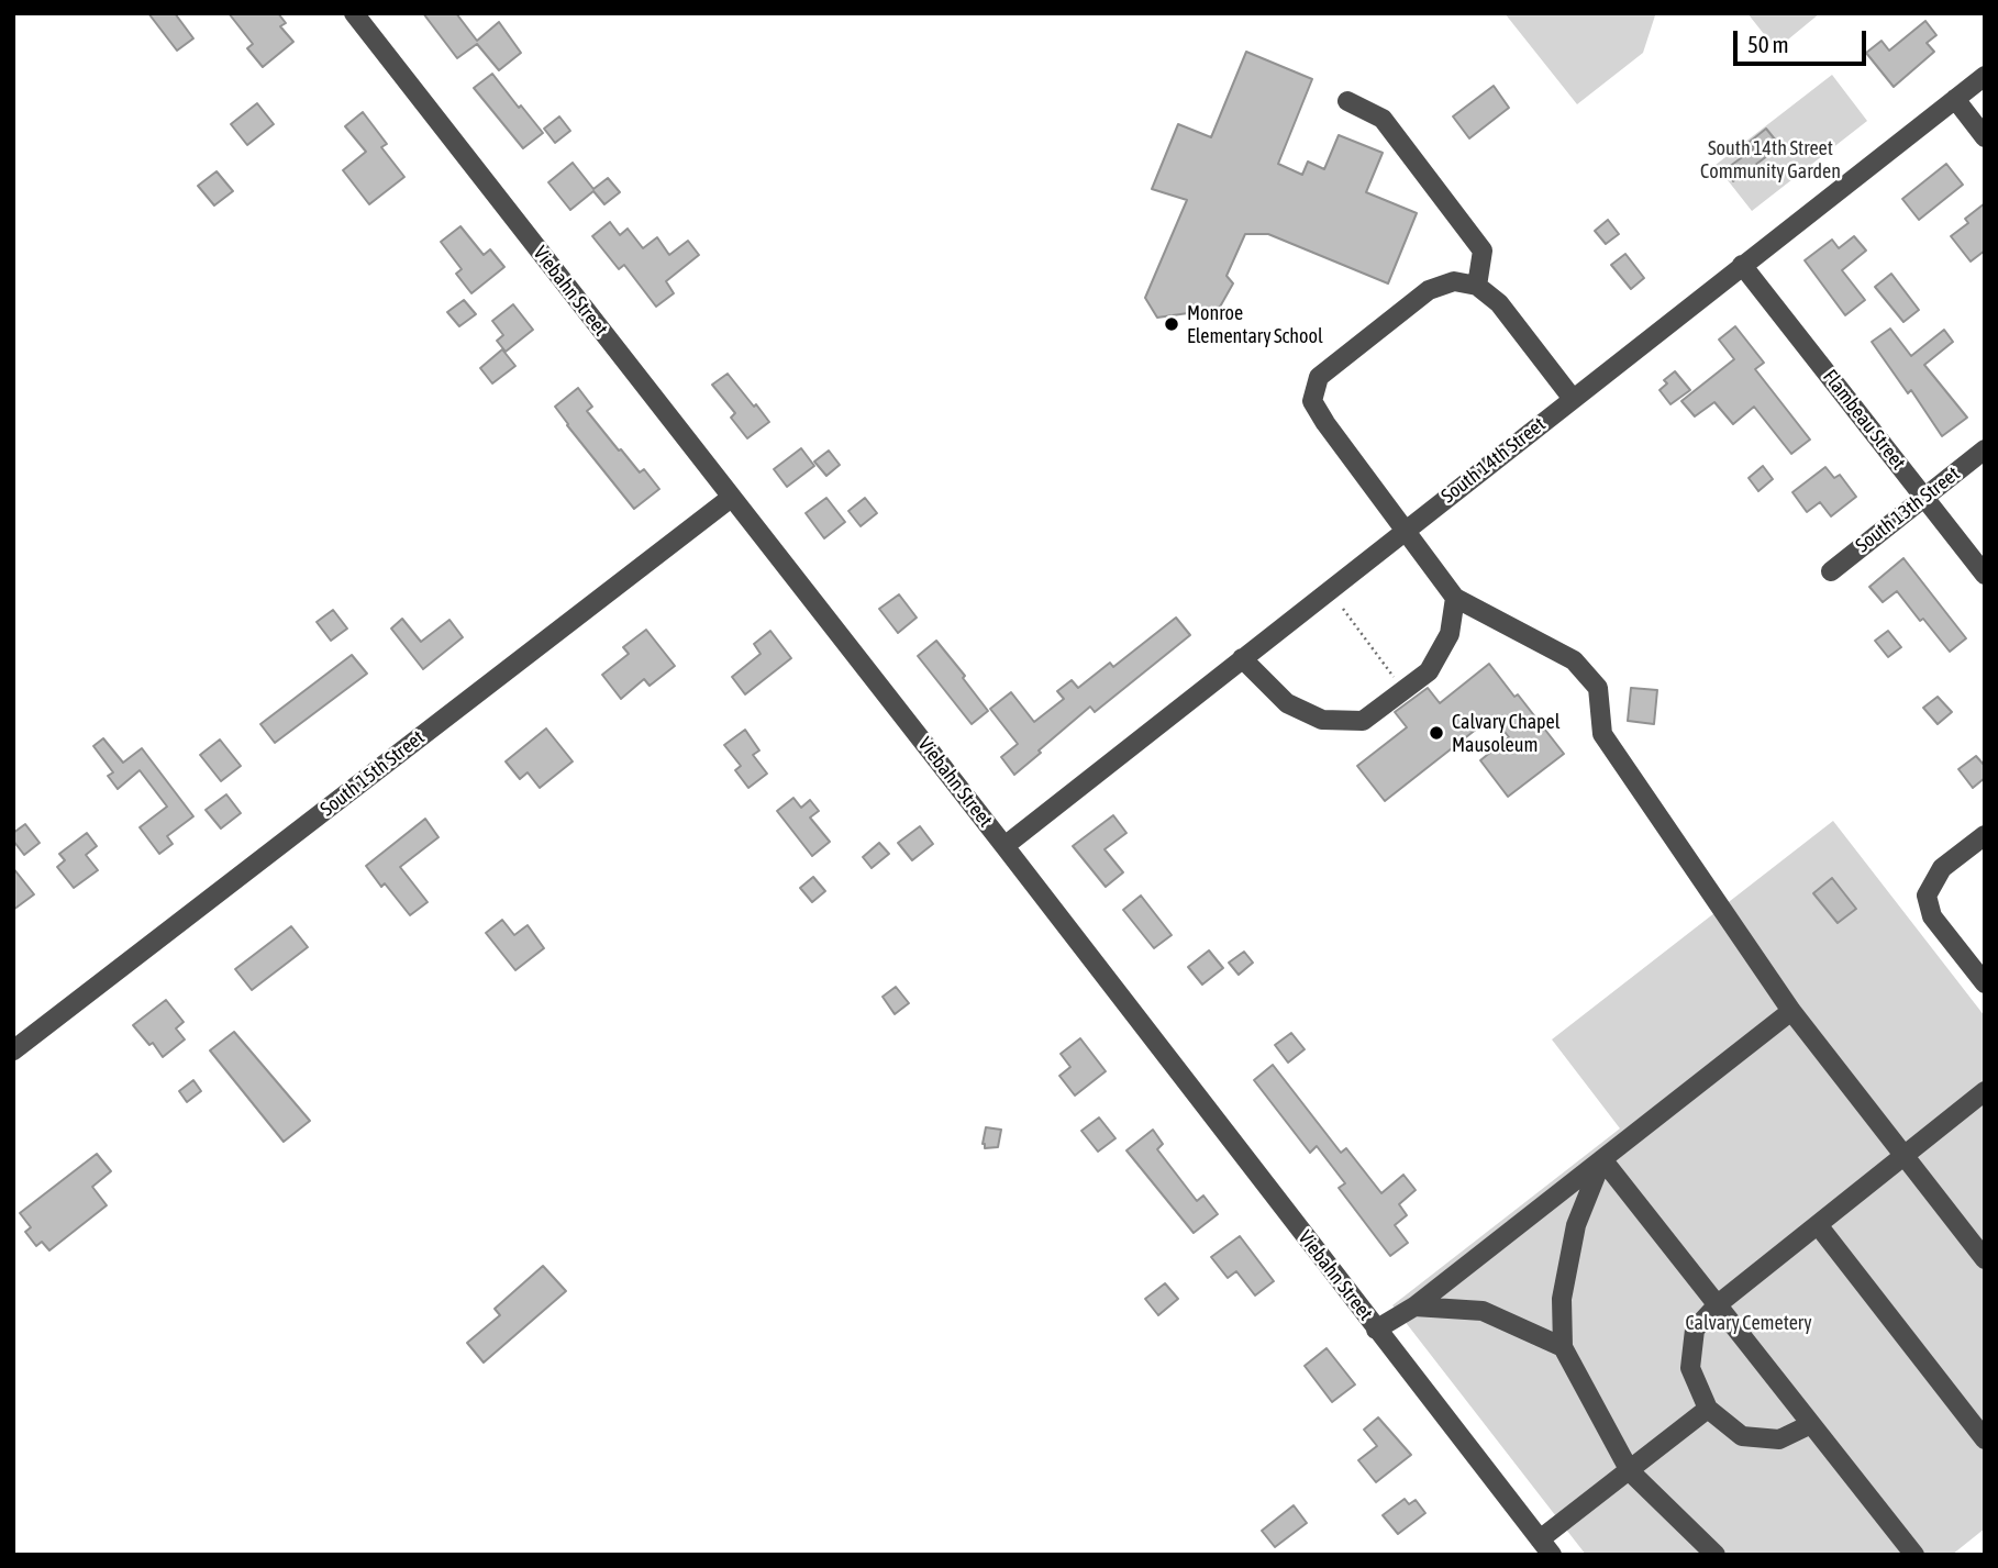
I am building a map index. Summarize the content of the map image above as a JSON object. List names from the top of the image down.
{
  "streets": {
    "street": [
      "Viebahn Street",
      "Flambeau Street",
      "South 14th Street",
      "South 13th Street",
      "South 15th Street"
    ]
  },
  "crossings": [
    ["Viebahn Street", "South 14th Street"],
    ["Viebahn Street", "South 15th Street"],
    ["Flambeau Street", "South 14th Street"],
    ["Flambeau Street", "South 13th Street"]
  ],
  "parks": ["South 14th Street Community Garden", "Calvary Cemetery"],
  "places": ["Monroe Elementary School", "Calvary Chapel Mausoleum"],
  "scale_bar": "50 m"
}
